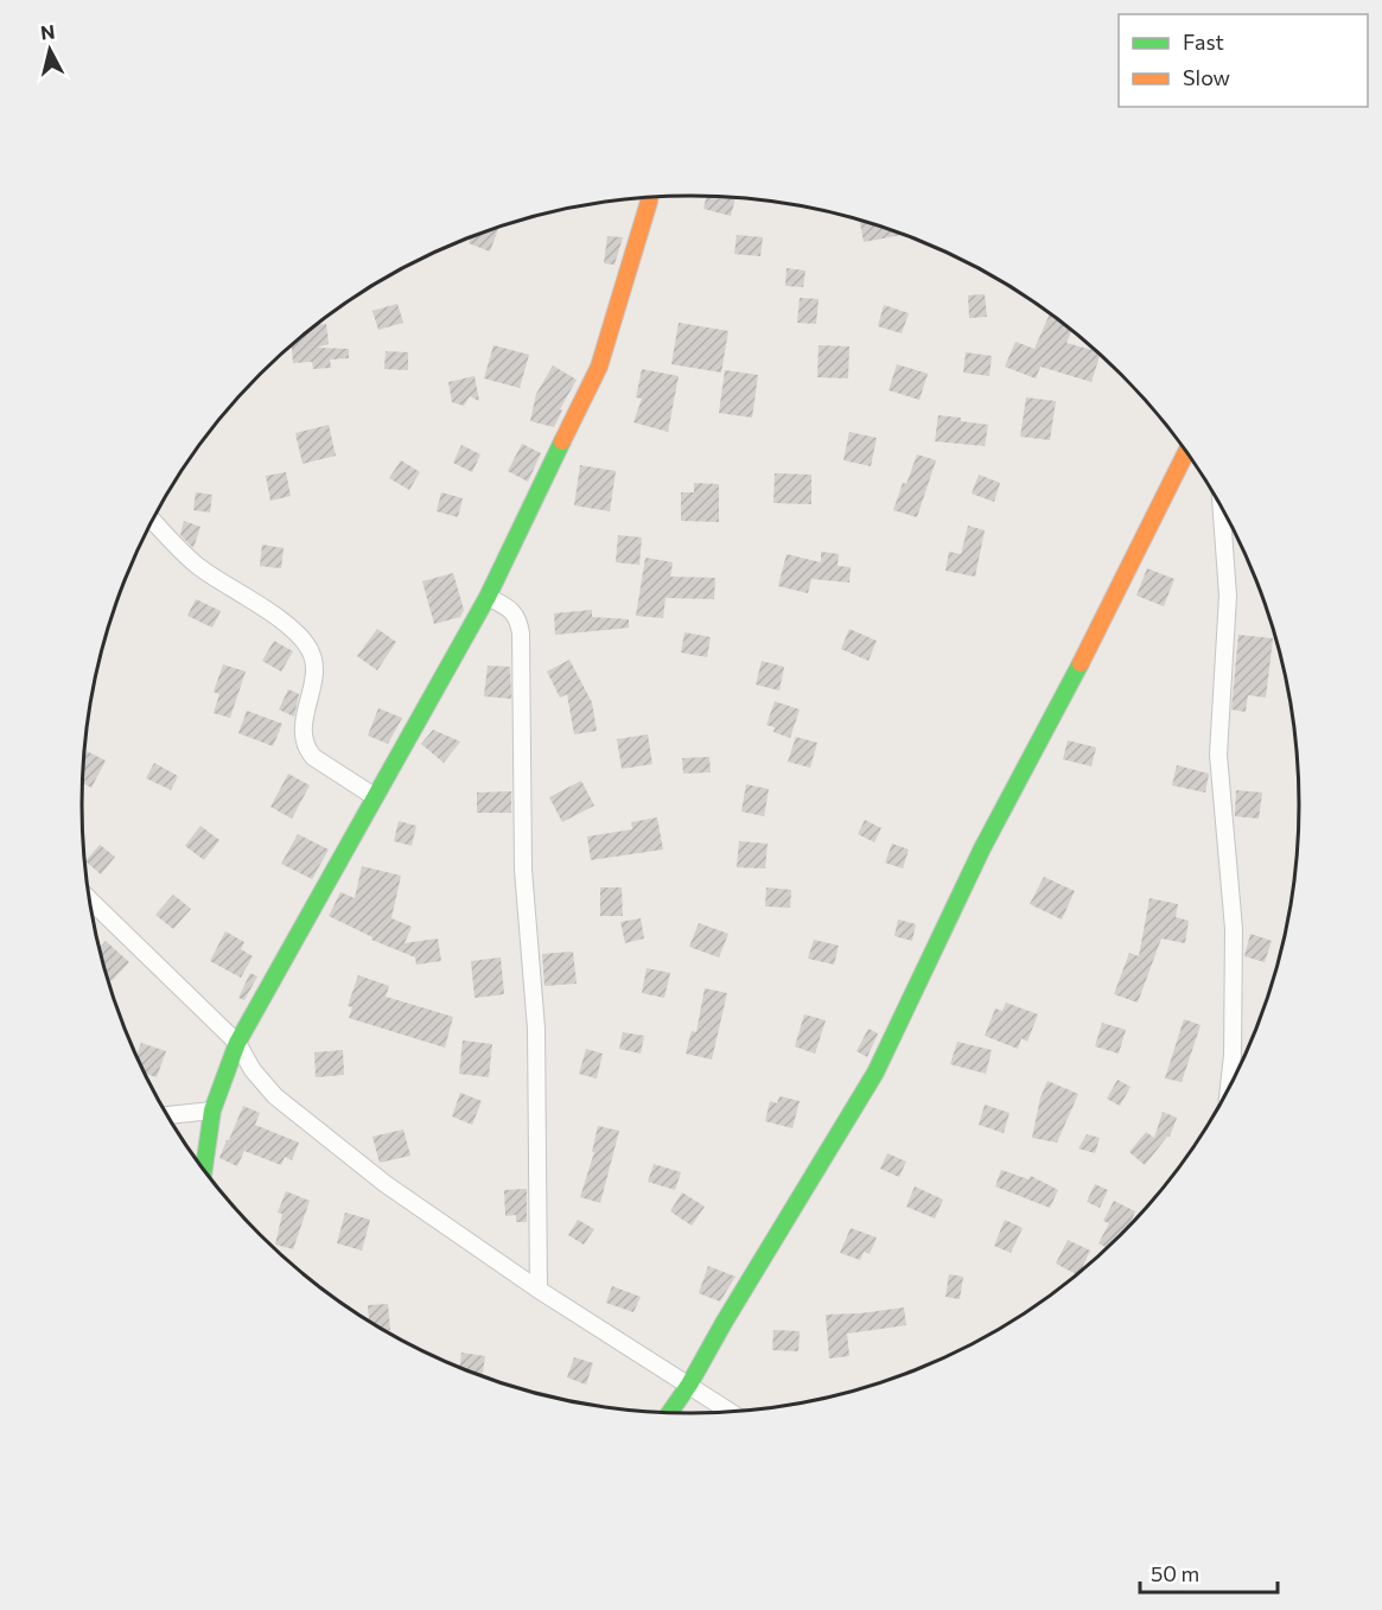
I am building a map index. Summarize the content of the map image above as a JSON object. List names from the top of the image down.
{
  "legend": ["Fast", "Slow"],
  "scale_bar": "50 m",
  "north": "top"
}
